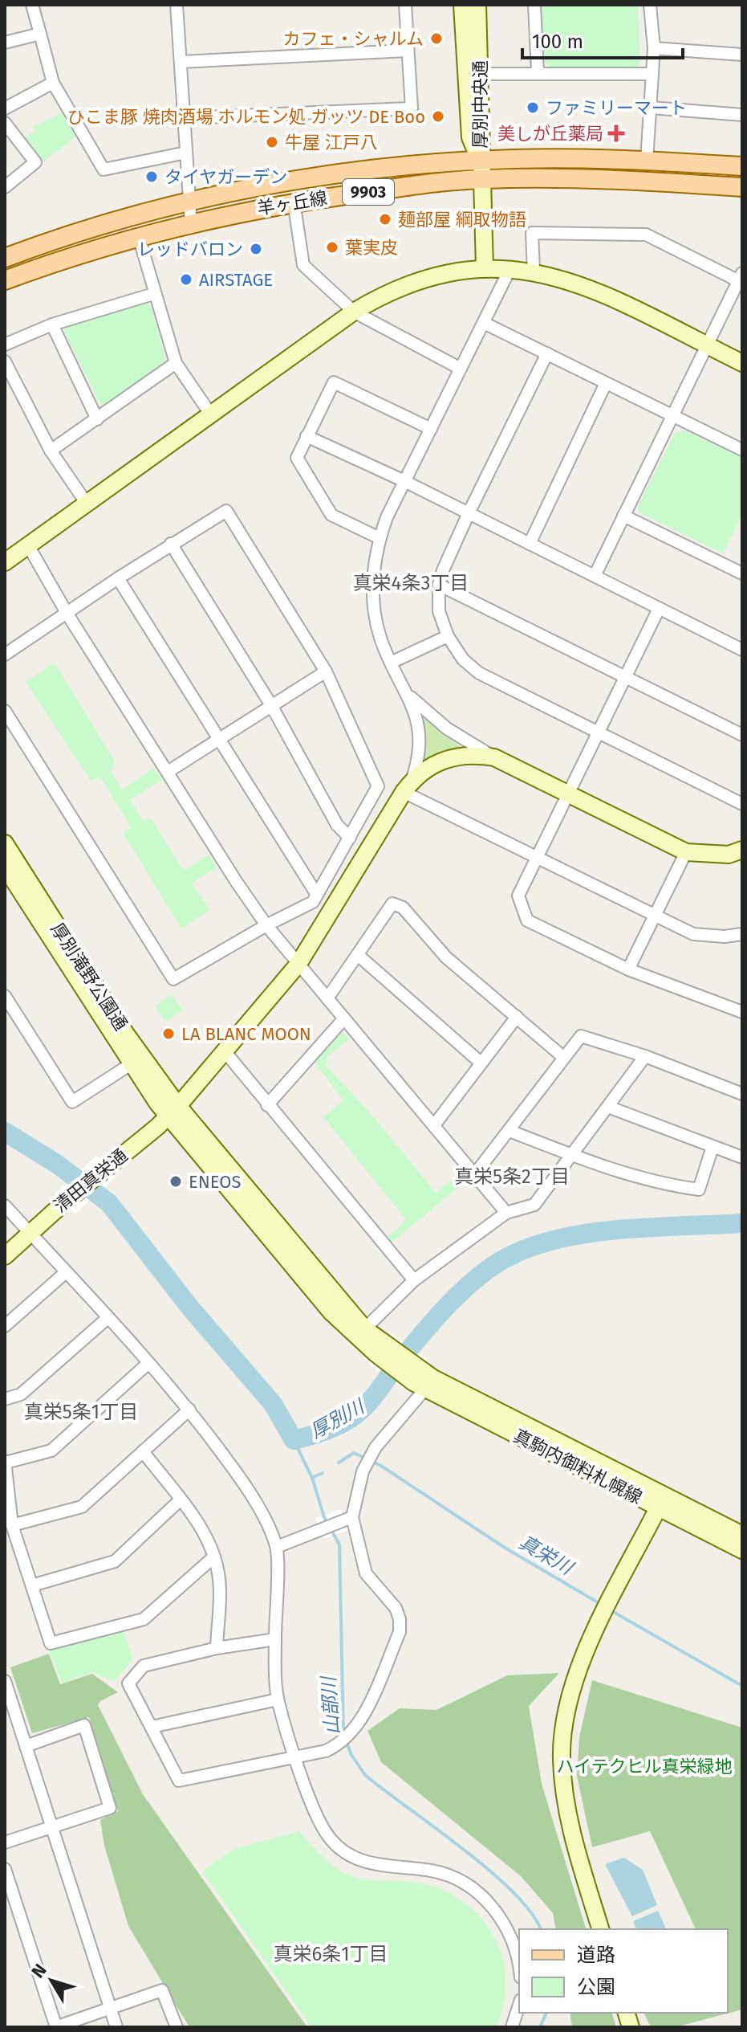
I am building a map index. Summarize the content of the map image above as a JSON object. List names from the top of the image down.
{
  "streets": {
    "main road": ["9903", "羊ヶ丘線"],
    "street": [
      "厚別中央通",
      "厚別滝野公園通",
      "清田真栄通",
      "真駒内御料札幌線"
    ]
  },
  "crossings": [
    ["厚別中央通", "羊ヶ丘線"],
    ["厚別滝野公園通", "清田真栄通"],
    ["厚別滝野公園通", "真駒内御料札幌線"],
    ["清田真栄通", "真駒内御料札幌線"]
  ],
  "districts": [
    "真栄4条3丁目",
    "真栄5条2丁目",
    "真栄5条1丁目",
    "真栄6条1丁目"
  ],
  "water": ["厚別川", "真栄川", "山部川"],
  "parks": ["ハイテクヒル真栄緑地"],
  "places": {
    "other": [
      "カフェ・シャルム",
      "ファミリーマート",
      "ひこま豚 焼肉酒場 ホルモン処 ガッツ DE Boo",
      "牛屋 江戸八",
      "タイヤガーデン",
      "麺部屋 綱取物語",
      "葉実皮",
      "レッドバロン",
      "AIRSTAGE",
      "LA BLANC MOON",
      "ENEOS"
    ],
    "health": ["美しが丘薬局"]
  },
  "legend": ["道路", "公園"],
  "scale_bar": "100 m",
  "north": "top left"
}
